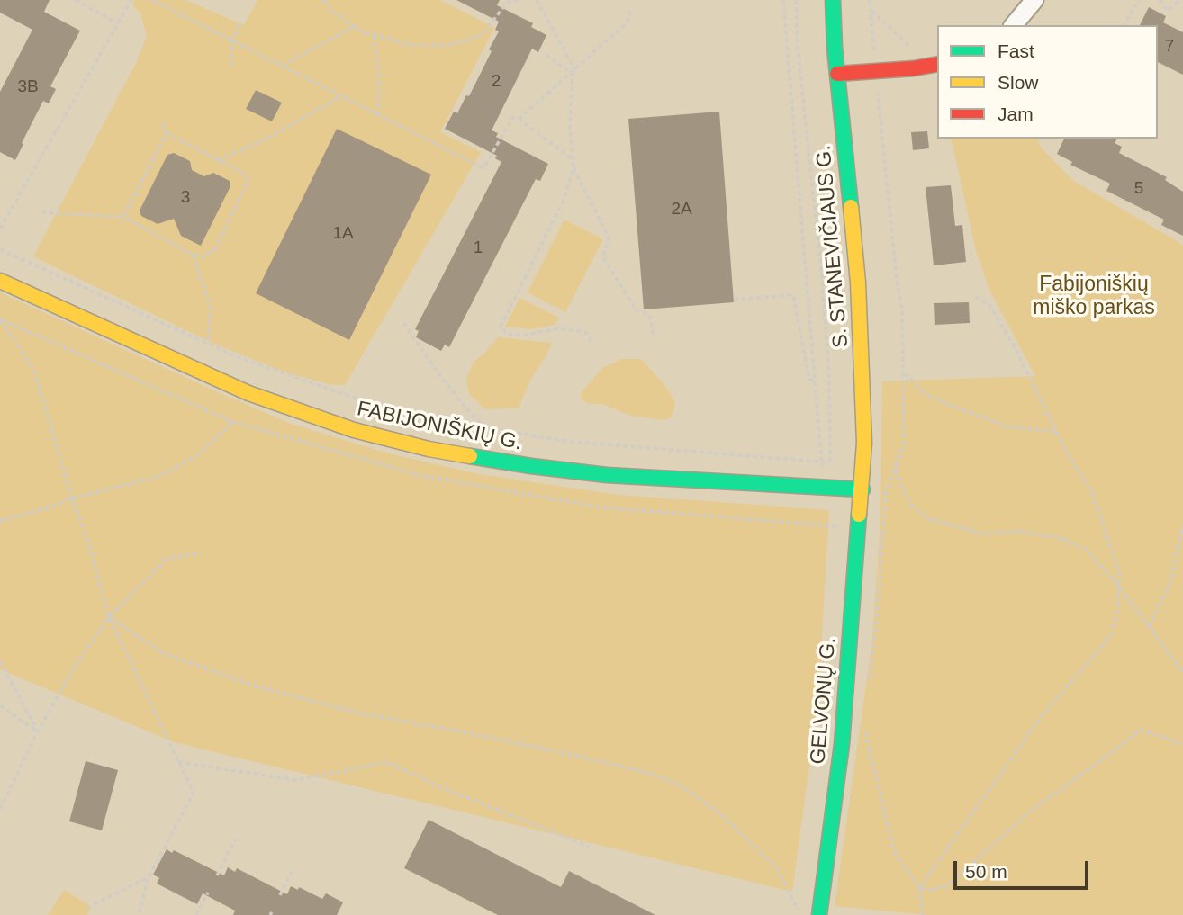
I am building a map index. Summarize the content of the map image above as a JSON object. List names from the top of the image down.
{
  "streets": {
    "street": ["S. STANEVIČIAUS G.", "FABIJONIŠKIŲ G.", "GELVONŲ G."]
  },
  "crossings": [
    ["S. STANEVIČIAUS G.", "FABIJONIŠKIŲ G."],
    ["S. STANEVIČIAUS G.", "GELVONŲ G."],
    ["FABIJONIŠKIŲ G.", "GELVONŲ G."]
  ],
  "parks": ["Fabijoniškių miško parkas"],
  "house_numbers": [
    "7",
    "2",
    "3B",
    "5",
    "3",
    "2A",
    "1A",
    "1"
  ],
  "legend": ["Fast", "Slow", "Jam"],
  "scale_bar": "50 m"
}
